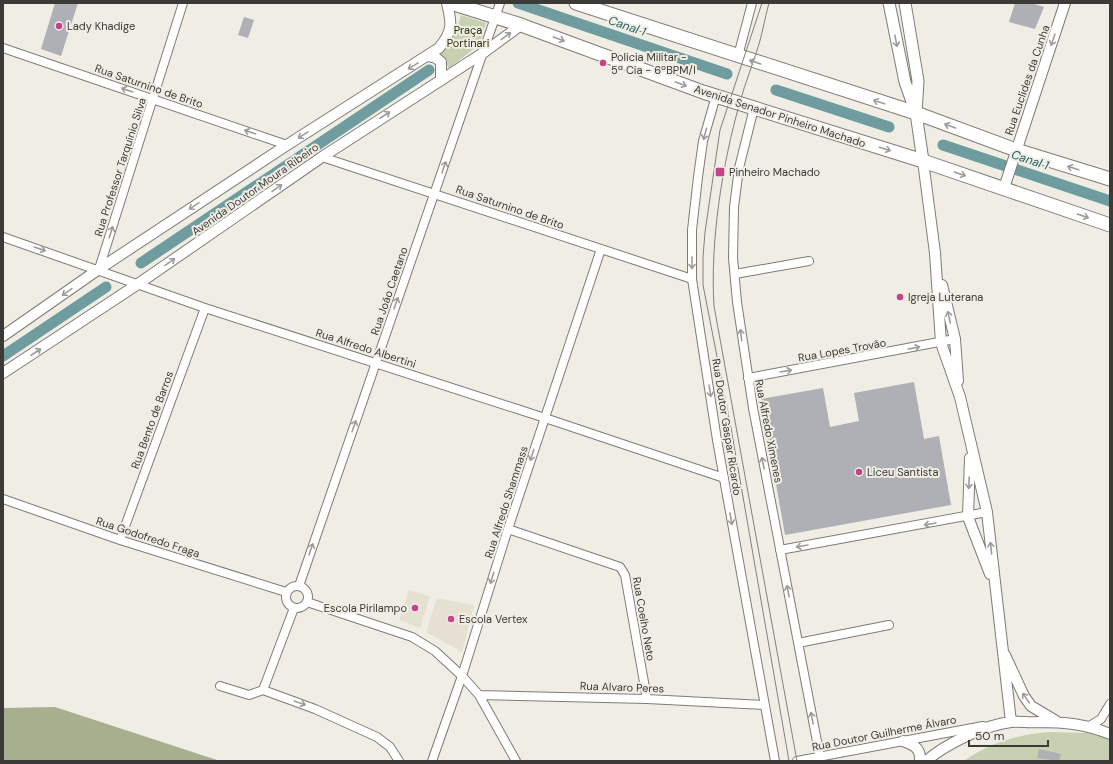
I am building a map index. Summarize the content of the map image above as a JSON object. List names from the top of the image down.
{
  "streets": {
    "main road": ["Avenida Senador Pinheiro Machado"],
    "street": [
      "Rua Euclides da Cunha",
      "Rua Saturnino de Brito",
      "Rua Professor Tarquínio Silva",
      "Avenida Doutor Moura Ribeiro",
      "Rua João Caetano",
      "Rua Alfredo Albertini",
      "Rua Lopes Trovão",
      "Rua Bento de Barros",
      "Rua Doutor Gaspar Ricardo",
      "Rua Alfredo Ximenes",
      "Rua Alfredo Shammass",
      "Rua Godofredo Fraga",
      "Rua Coelho Neto",
      "Rua Alvaro Peres",
      "Rua Doutor Guilherme Álvaro"
    ]
  },
  "crossings": [
    ["Rua Euclides da Cunha", "Avenida Senador Pinheiro Machado"],
    ["Rua Saturnino de Brito", "Rua Professor Tarquínio Silva"],
    ["Rua Saturnino de Brito", "Avenida Doutor Moura Ribeiro"],
    ["Rua Saturnino de Brito", "Rua João Caetano"],
    ["Rua Saturnino de Brito", "Rua Doutor Gaspar Ricardo"],
    ["Rua Saturnino de Brito", "Rua Alfredo Shammass"],
    ["Avenida Senador Pinheiro Machado", "Avenida Doutor Moura Ribeiro"],
    ["Avenida Senador Pinheiro Machado", "Rua João Caetano"],
    ["Avenida Senador Pinheiro Machado", "Rua Doutor Gaspar Ricardo"],
    ["Avenida Senador Pinheiro Machado", "Rua Alfredo Ximenes"],
    ["Rua Professor Tarquínio Silva", "Avenida Doutor Moura Ribeiro"],
    ["Rua Professor Tarquínio Silva", "Rua Alfredo Albertini"],
    ["Avenida Doutor Moura Ribeiro", "Rua João Caetano"],
    ["Avenida Doutor Moura Ribeiro", "Rua Alfredo Albertini"],
    ["Rua João Caetano", "Rua Alfredo Albertini"],
    ["Rua João Caetano", "Rua Godofredo Fraga"],
    ["Rua Alfredo Albertini", "Rua Bento de Barros"],
    ["Rua Alfredo Albertini", "Rua Doutor Gaspar Ricardo"],
    ["Rua Alfredo Albertini", "Rua Alfredo Shammass"],
    ["Rua Lopes Trovão", "Rua Alfredo Ximenes"],
    ["Rua Bento de Barros", "Rua Godofredo Fraga"],
    ["Rua Doutor Gaspar Ricardo", "Rua Alvaro Peres"],
    ["Rua Alfredo Ximenes", "Rua Doutor Guilherme Álvaro"],
    ["Rua Alfredo Shammass", "Rua Coelho Neto"],
    ["Rua Coelho Neto", "Rua Alvaro Peres"]
  ],
  "one_way": [
    "Rua Euclides da Cunha",
    "Rua Saturnino de Brito",
    "Rua Professor Tarquínio Silva",
    "Rua João Caetano",
    "Rua Lopes Trovão",
    "Rua Doutor Gaspar Ricardo",
    "Rua Alfredo Ximenes",
    "Rua Alfredo Shammass"
  ],
  "water": ["Canal 1"],
  "parks": ["Praça Portinari"],
  "places": {
    "other": [
      "Lady Khadige",
      "Policia Militar - 5ª Cia - 6ºBPM/I",
      "Igreja Luterana",
      "Liceu Santista",
      "Escola Pirilampo",
      "Escola Vertex"
    ],
    "transit": ["Pinheiro Machado"]
  },
  "scale_bar": "50 m"
}
